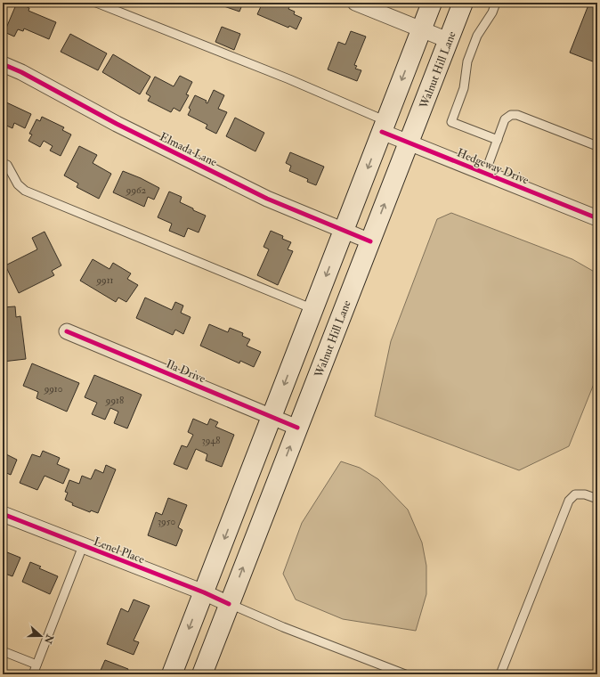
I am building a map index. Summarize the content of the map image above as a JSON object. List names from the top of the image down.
{
  "streets": {
    "main road": ["Walnut Hill Lane"],
    "street": [
      "Elmada Lane",
      "Hedgeway Drive",
      "Ila Drive",
      "Lenel Place"
    ]
  },
  "crossings": [
    ["Walnut Hill Lane", "Elmada Lane"],
    ["Walnut Hill Lane", "Hedgeway Drive"],
    ["Walnut Hill Lane", "Ila Drive"],
    ["Walnut Hill Lane", "Lenel Place"]
  ],
  "house_numbers": [
    "9962",
    "9911",
    "9910",
    "9918",
    "3948",
    "3950"
  ],
  "north": "right"
}
